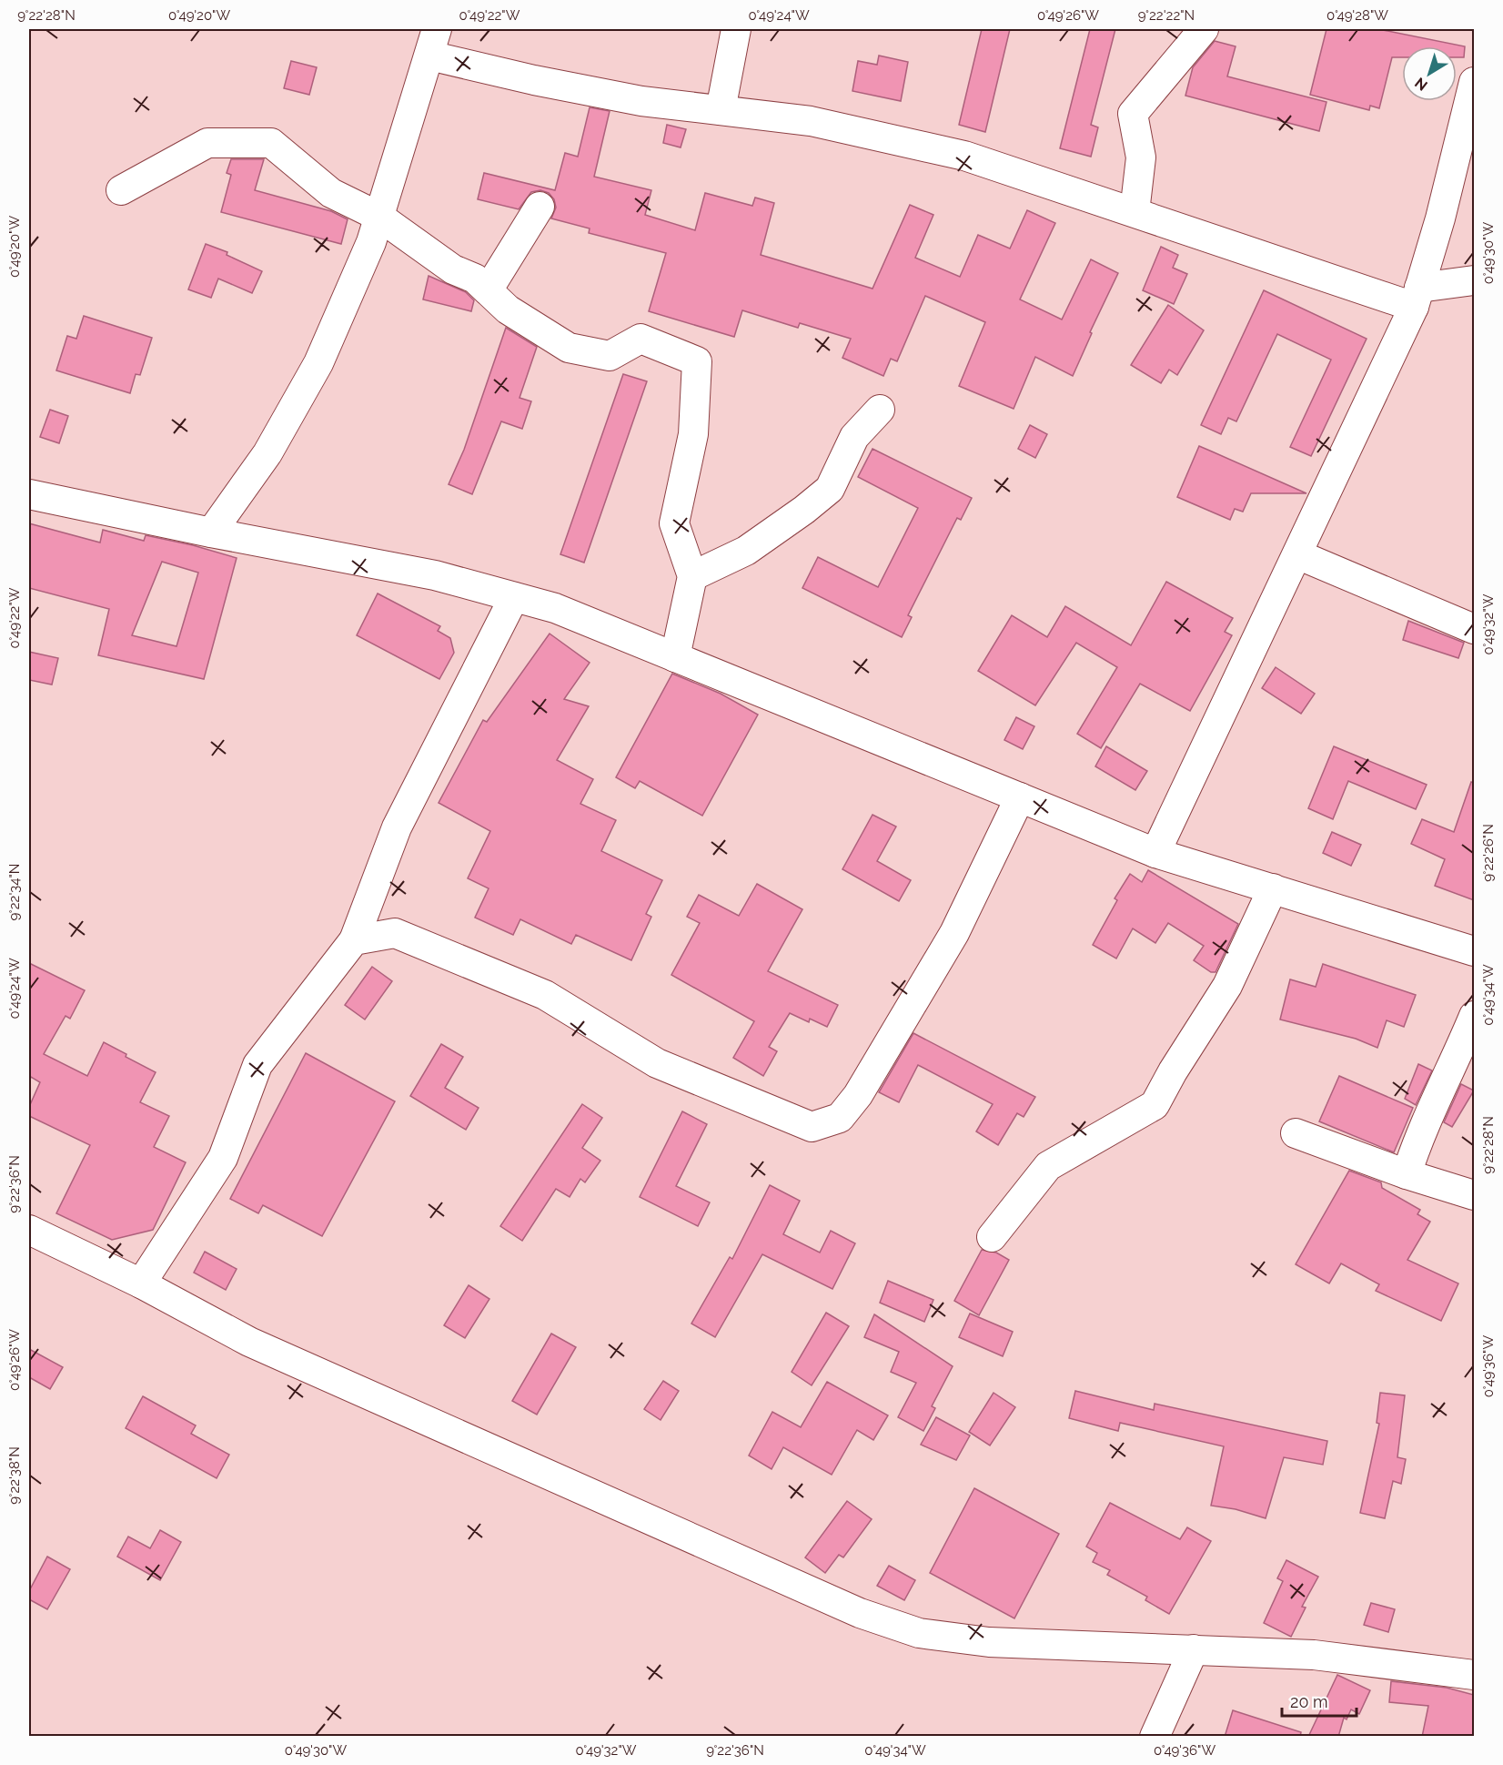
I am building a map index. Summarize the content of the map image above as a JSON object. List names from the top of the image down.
{
  "scale_bar": "20 m",
  "north": "bottom left",
  "coordinates": [
    "9°22'28\"N",
    "0°49'20\"W",
    "0°49'22\"W",
    "0°49'24\"W",
    "0°49'26\"W",
    "9°22'22\"N",
    "0°49'28\"W",
    "0°49'30\"W",
    "0°49'32\"W",
    "9°22'26\"N",
    "9°22'34\"N",
    "0°49'34\"W",
    "9°22'36\"N",
    "0°49'36\"W",
    "9°22'38\"N"
  ]
}
